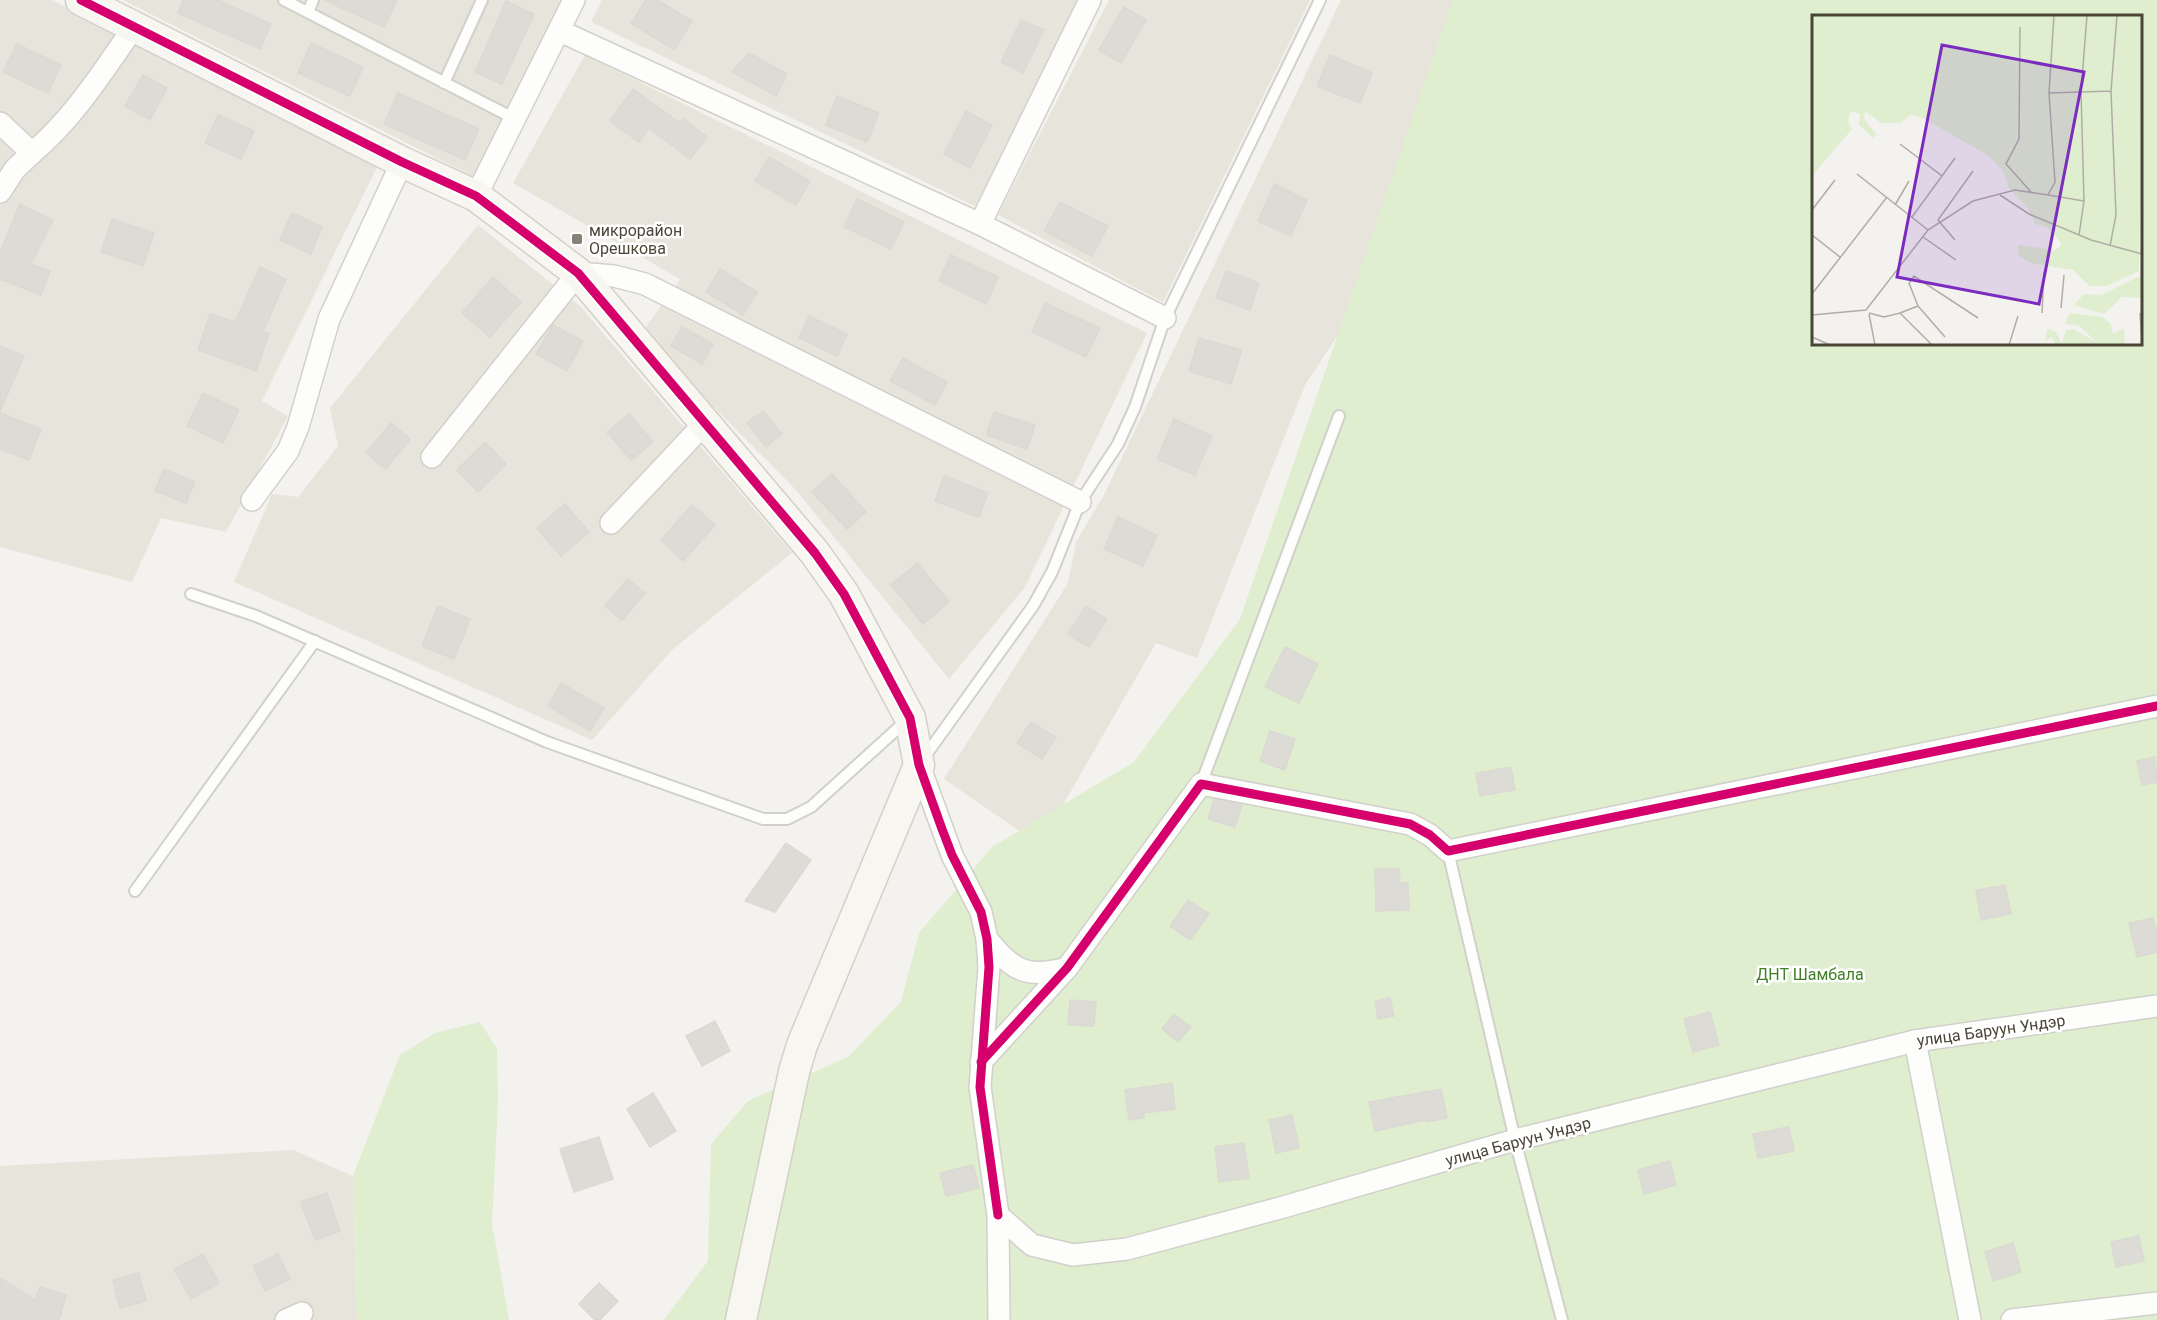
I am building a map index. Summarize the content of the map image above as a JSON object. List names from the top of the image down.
{
  "streets": {
    "street": ["улица Баруун Ундэр"]
  },
  "parks": ["ДНТ Шамбала"],
  "places": {
    "transit": ["микрорайон Орешкова"]
  }
}
